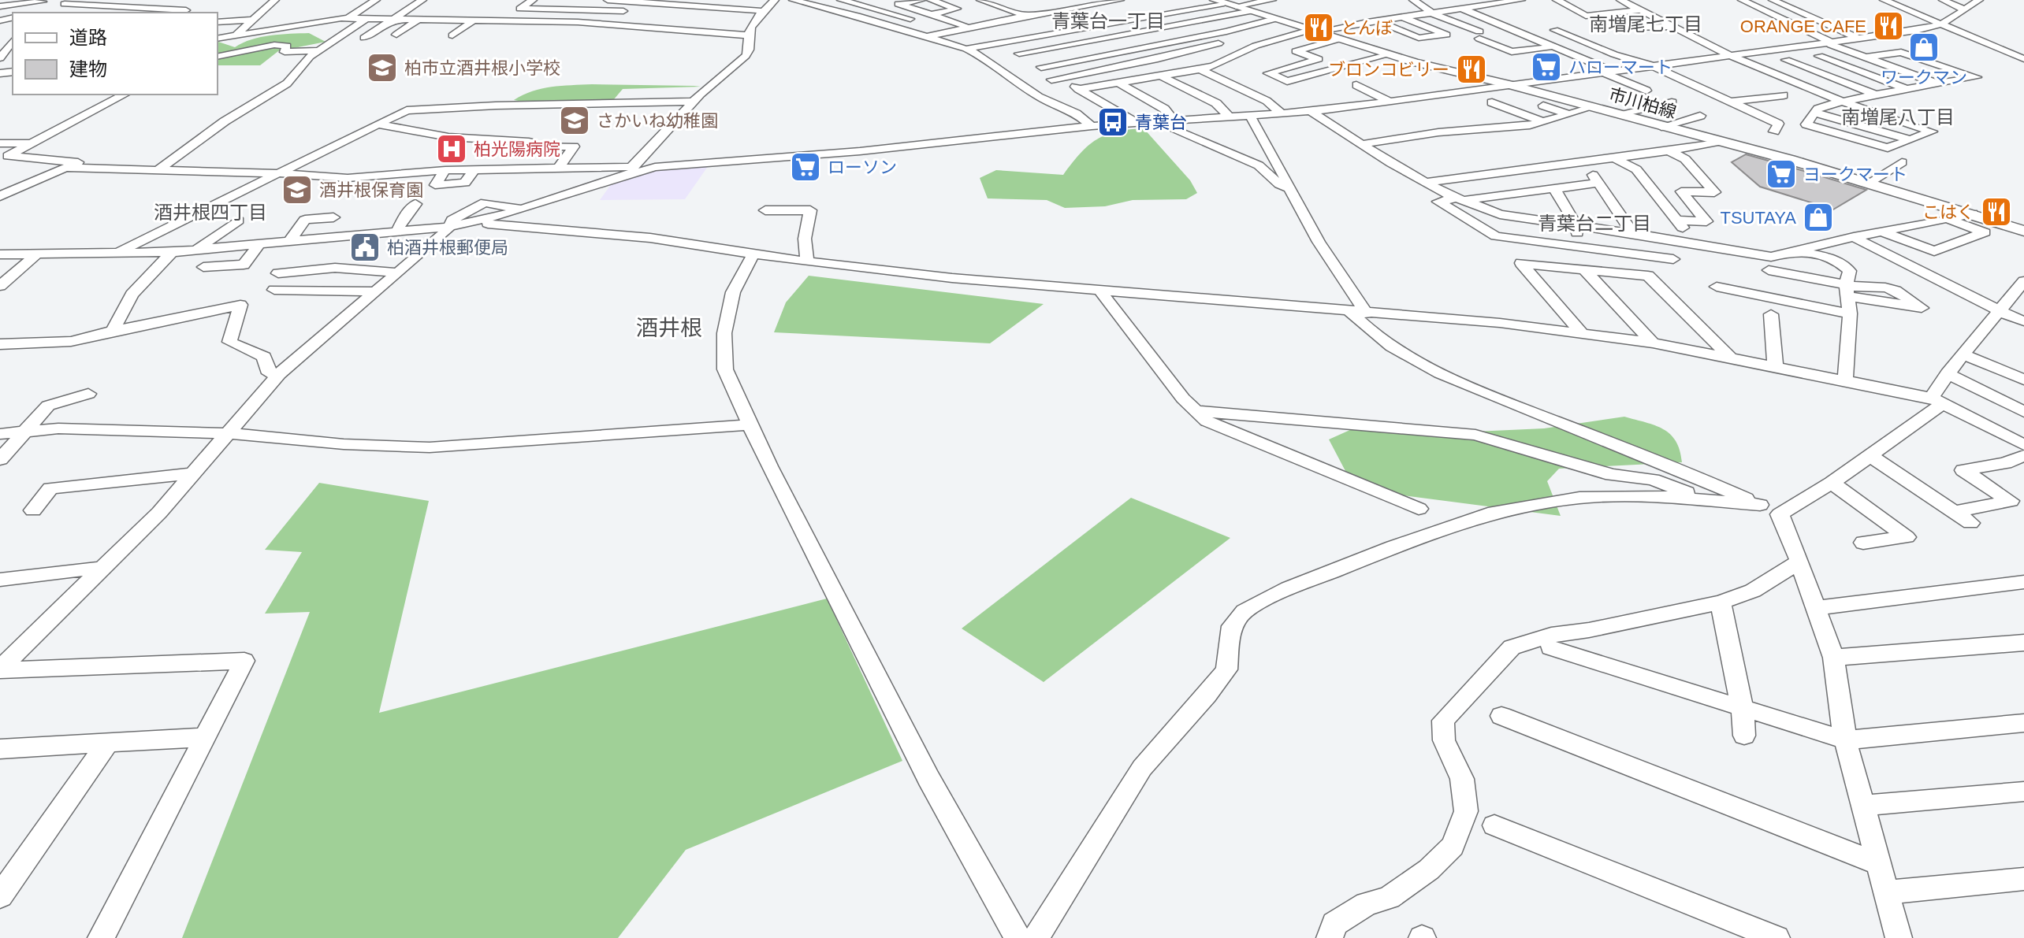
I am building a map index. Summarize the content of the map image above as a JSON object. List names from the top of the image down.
{
  "streets": {
    "main road": ["市川柏線"]
  },
  "districts": [
    "青葉台一丁目",
    "南増尾七丁目",
    "南増尾八丁目",
    "酒井根四丁目",
    "青葉台二丁目",
    "酒井根"
  ],
  "places": {
    "restaurant": [
      "ORANGE CAFE",
      "とんぼ",
      "ブロンコビリー",
      "こはく"
    ],
    "shop": ["ワークマン", "TSUTAYA"],
    "supermarket": ["ハローマート", "ローソン", "ヨークマート"],
    "school or university": ["柏市立酒井根小学校", "さかいね幼稚園", "酒井根保育園"],
    "bus stop": ["青葉台"],
    "hospital": ["柏光陽病院"],
    "public building": ["柏酒井根郵便局"]
  },
  "legend": ["道路", "建物"]
}
